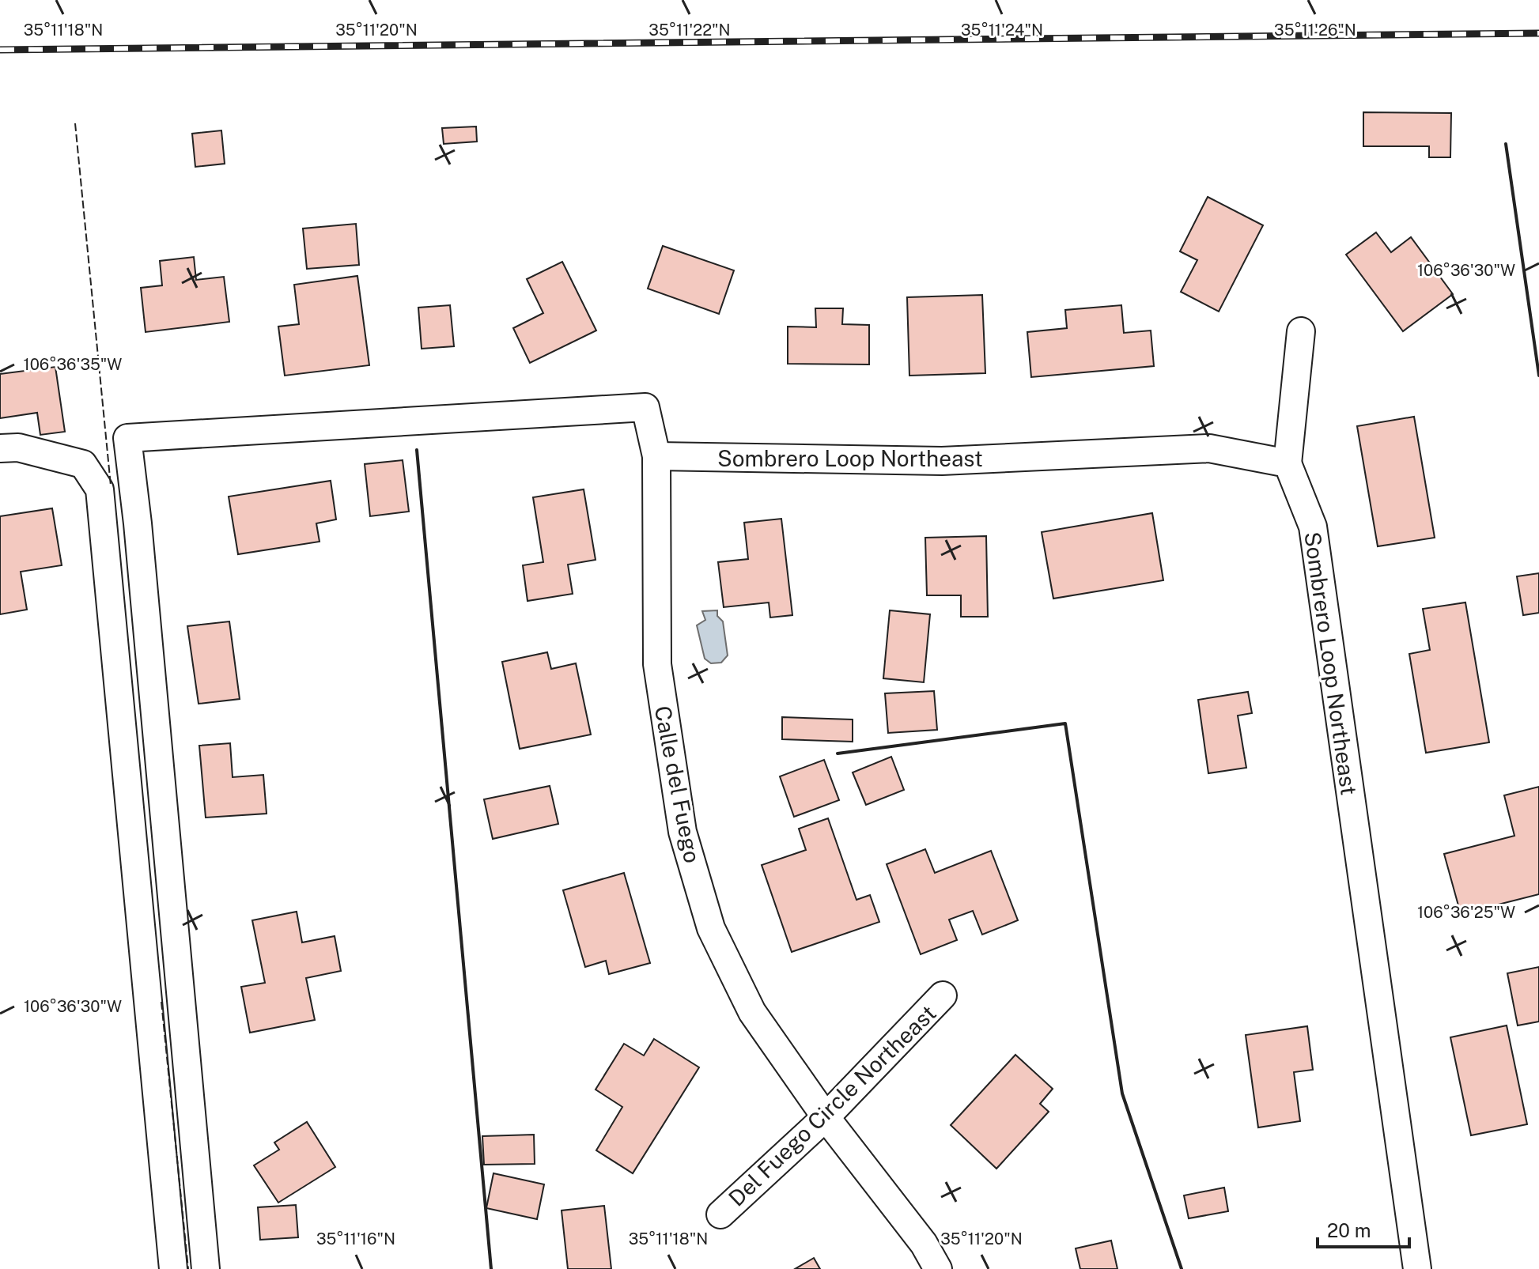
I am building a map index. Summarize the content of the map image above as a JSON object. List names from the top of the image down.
{
  "streets": {
    "street": ["Sombrero Loop Northeast", "Calle del Fuego", "Del Fuego Circle Northeast"]
  },
  "crossings": [
    ["Sombrero Loop Northeast", "Calle del Fuego"],
    ["Calle del Fuego", "Del Fuego Circle Northeast"]
  ],
  "scale_bar": "20 m",
  "coordinates": [
    "35°11'18\"N",
    "35°11'20\"N",
    "35°11'22\"N",
    "35°11'24\"N",
    "35°11'26\"N",
    "106°36'30\"W",
    "106°36'35\"W",
    "106°36'25\"W",
    "35°11'16\"N"
  ]
}
